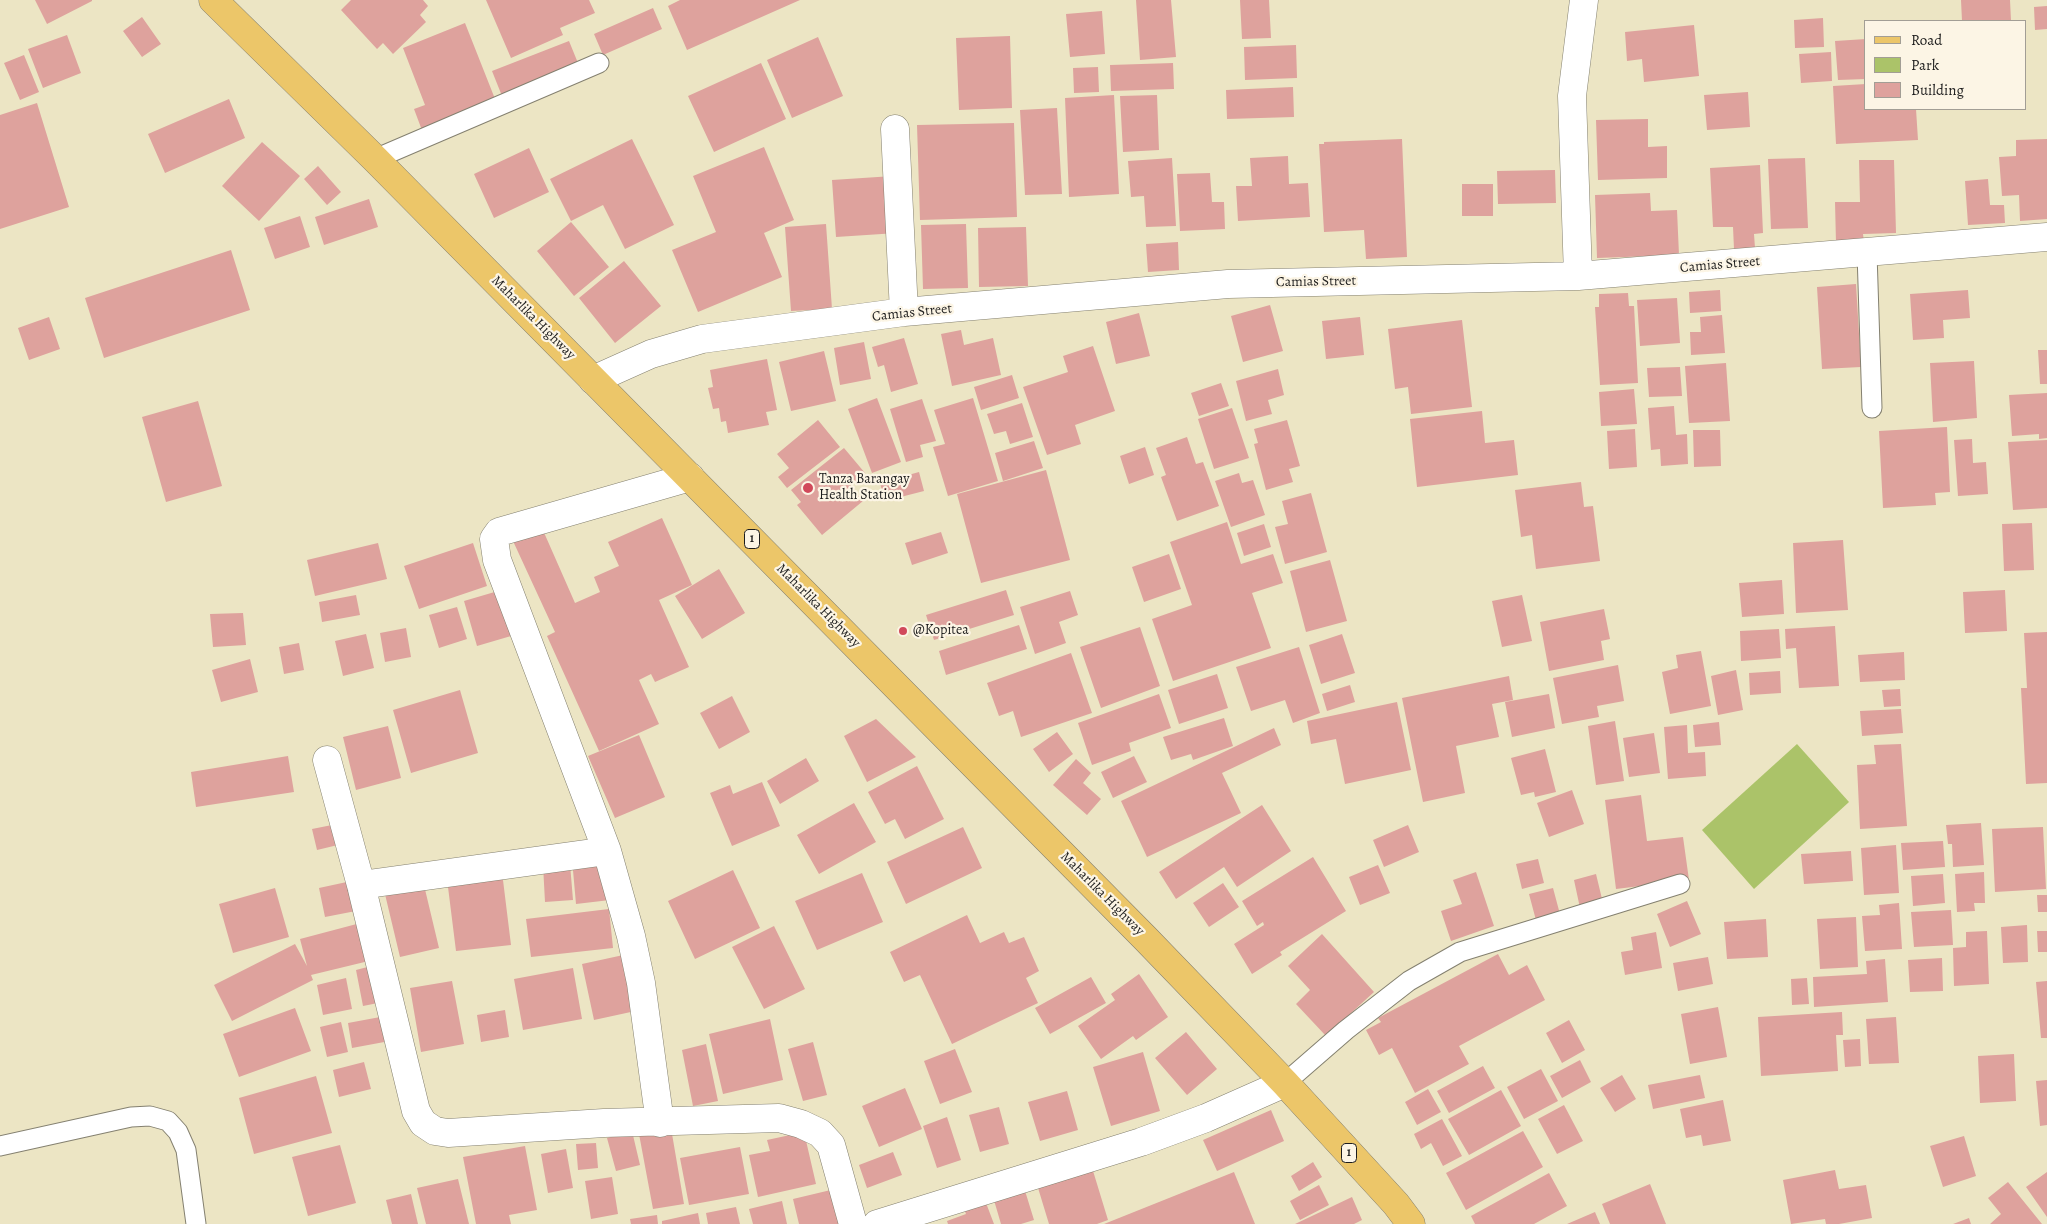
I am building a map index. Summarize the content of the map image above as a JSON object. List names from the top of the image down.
{
  "streets": {
    "main road": ["Maharlika Highway", "1"],
    "street": ["Camias Street"]
  },
  "crossings": [
    ["Camias Street", "Maharlika Highway"]
  ],
  "places": ["Tanza Barangay Health Station", "@Kopitea"],
  "legend": ["Road", "Park", "Building"]
}
